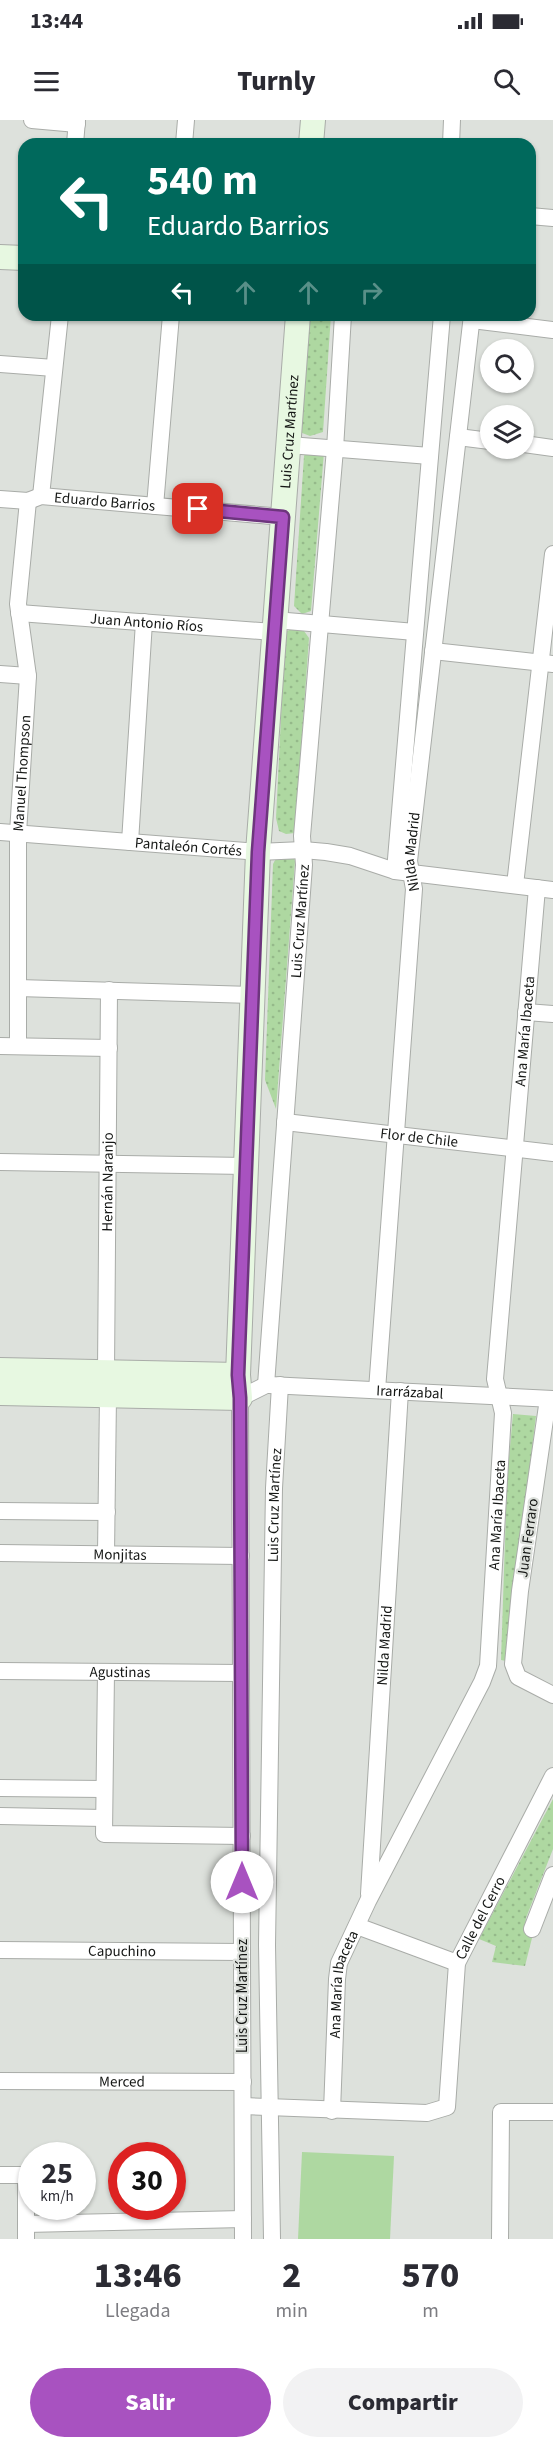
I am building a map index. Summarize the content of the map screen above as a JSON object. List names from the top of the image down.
{
  "streets": {
    "street": [
      "Luis Cruz Martínez",
      "Eduardo Barrios",
      "Juan Antonio Ríos",
      "Manuel Thompson",
      "Pantaleón Cortés",
      "Nilda Madrid",
      "Ana María Ibaceta",
      "Flor de Chile",
      "Hernán Naranjo",
      "Irarrázabal",
      "Juan Ferraro",
      "Monjitas",
      "Agustinas",
      "Calle del Cerro",
      "Capuchino",
      "Merced"
    ]
  },
  "crossings": [
    ["Luis Cruz Martínez", "Eduardo Barrios"],
    ["Luis Cruz Martínez", "Juan Antonio Ríos"],
    ["Luis Cruz Martínez", "Pantaleón Cortés"],
    ["Luis Cruz Martínez", "Flor de Chile"],
    ["Luis Cruz Martínez", "Irarrázabal"],
    ["Luis Cruz Martínez", "Monjitas"],
    ["Luis Cruz Martínez", "Agustinas"],
    ["Luis Cruz Martínez", "Capuchino"],
    ["Luis Cruz Martínez", "Merced"],
    ["Eduardo Barrios", "Manuel Thompson"],
    ["Juan Antonio Ríos", "Manuel Thompson"],
    ["Juan Antonio Ríos", "Nilda Madrid"],
    ["Manuel Thompson", "Pantaleón Cortés"],
    ["Pantaleón Cortés", "Nilda Madrid"],
    ["Pantaleón Cortés", "Ana María Ibaceta"],
    ["Nilda Madrid", "Ana María Ibaceta"],
    ["Nilda Madrid", "Flor de Chile"],
    ["Nilda Madrid", "Irarrázabal"],
    ["Ana María Ibaceta", "Flor de Chile"],
    ["Ana María Ibaceta", "Irarrázabal"],
    ["Ana María Ibaceta", "Calle del Cerro"],
    ["Hernán Naranjo", "Irarrázabal"],
    ["Hernán Naranjo", "Monjitas"],
    ["Irarrázabal", "Juan Ferraro"]
  ],
  "page": {
    "status": "13:44",
    "header": "Turnly",
    "turn": ["540 m", "Eduardo Barrios"],
    "speed": "25 km/h",
    "limit": "30",
    "eta": [
      "13:46",
      "Llegada",
      "2",
      "min",
      "570",
      "m"
    ],
    "buttons": ["Salir", "Compartir"]
  }
}
